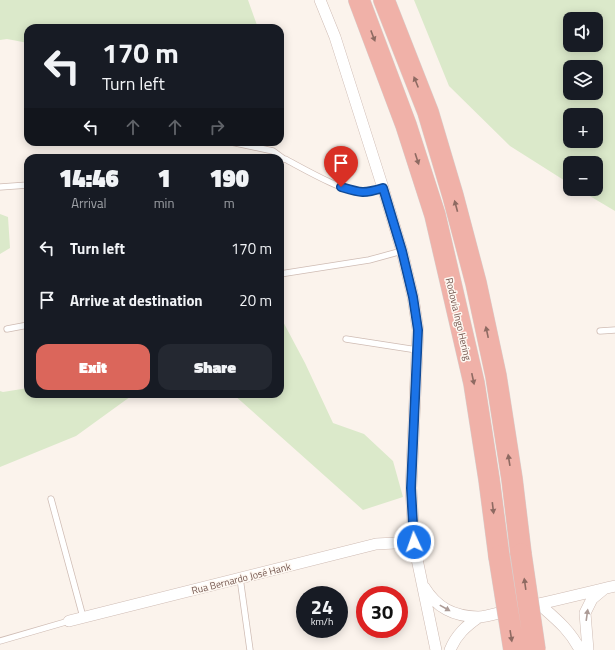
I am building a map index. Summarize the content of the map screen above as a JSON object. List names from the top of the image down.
{
  "streets": {
    "highway": ["Rodovia Ingo Hering"],
    "street": ["Rua Bernardo José Hank"]
  },
  "page": {
    "map_buttons": ["+", "−"],
    "turn": ["170 m", "Turn left"],
    "eta": [
      "14:46",
      "Arrival",
      "1",
      "min",
      "190",
      "m"
    ],
    "list": [
      {
        "name": "Turn left",
        "value": "170 m"
      },
      {
        "name": "Arrive at destination",
        "value": "20 m"
      }
    ],
    "buttons": ["Exit", "Share"],
    "speed": "24 km/h",
    "limit": "30"
  }
}
